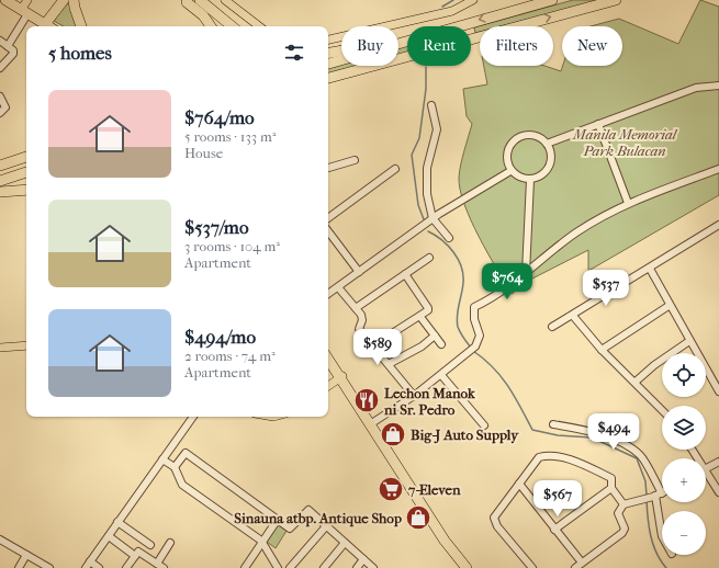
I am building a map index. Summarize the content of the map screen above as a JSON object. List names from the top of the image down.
{
  "parks": ["Manila Memorial Park Bulacan"],
  "places": {
    "restaurant": ["Lechon Manok ni Sr. Pedro"],
    "shop": ["Big-J Auto Supply", "Sinauna atbp. Antique Shop"],
    "supermarket": ["7-Eleven"]
  },
  "page": {
    "chip": [
      "Buy",
      "Rent",
      "Filters",
      "New"
    ],
    "heading": "5 homes",
    "list": [
      {
        "name": "$764/mo",
        "note": "5 rooms · 133 m² · House"
      },
      {
        "name": "$537/mo",
        "note": "3 rooms · 104 m² · Apartment"
      },
      {
        "name": "$494/mo",
        "note": "2 rooms · 74 m² · Apartment"
      }
    ],
    "price": [
      "$764",
      "$537",
      "$589",
      "$494",
      "$567"
    ],
    "map_buttons": ["+", "−"]
  }
}
